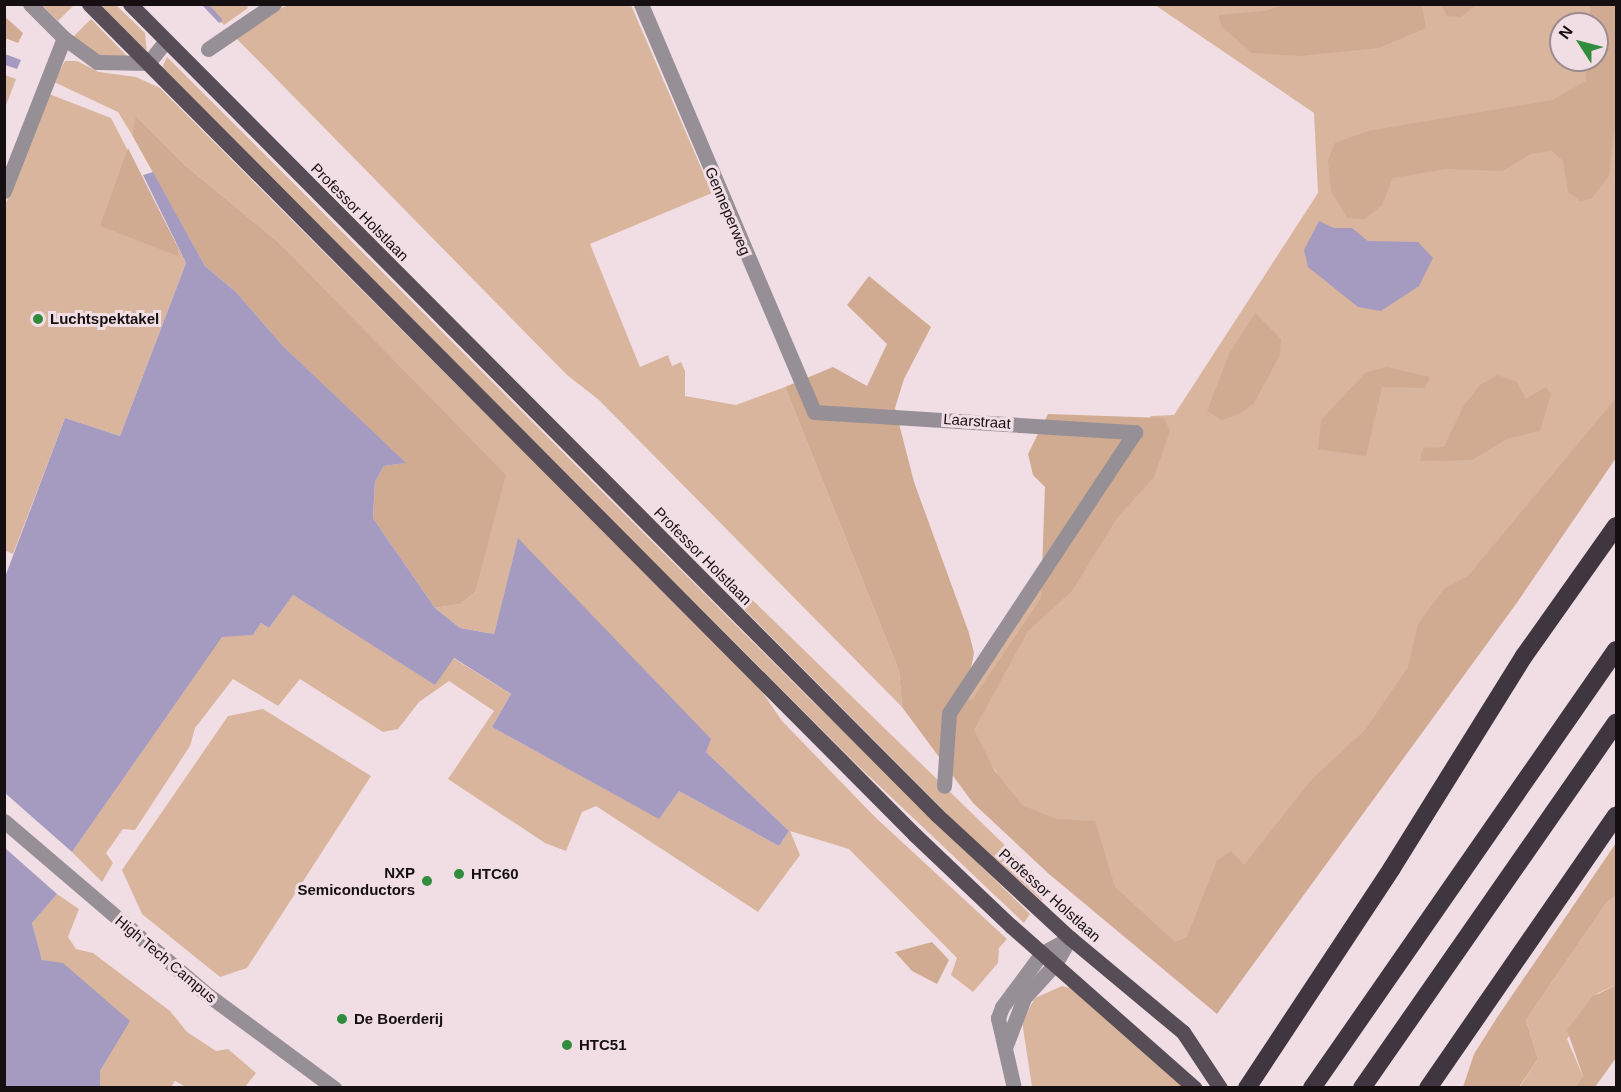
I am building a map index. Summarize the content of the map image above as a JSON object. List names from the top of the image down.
{
  "streets": {
    "main road": ["Professor Holstlaan"],
    "street": ["Genneperweg", "Laarstraat", "High Tech Campus"]
  },
  "crossings": [
    ["Genneperweg", "Laarstraat"]
  ],
  "places": [
    "Luchtspektakel",
    "HTC60",
    "NXP Semiconductors",
    "De Boerderij",
    "HTC51"
  ],
  "north": "top left"
}
